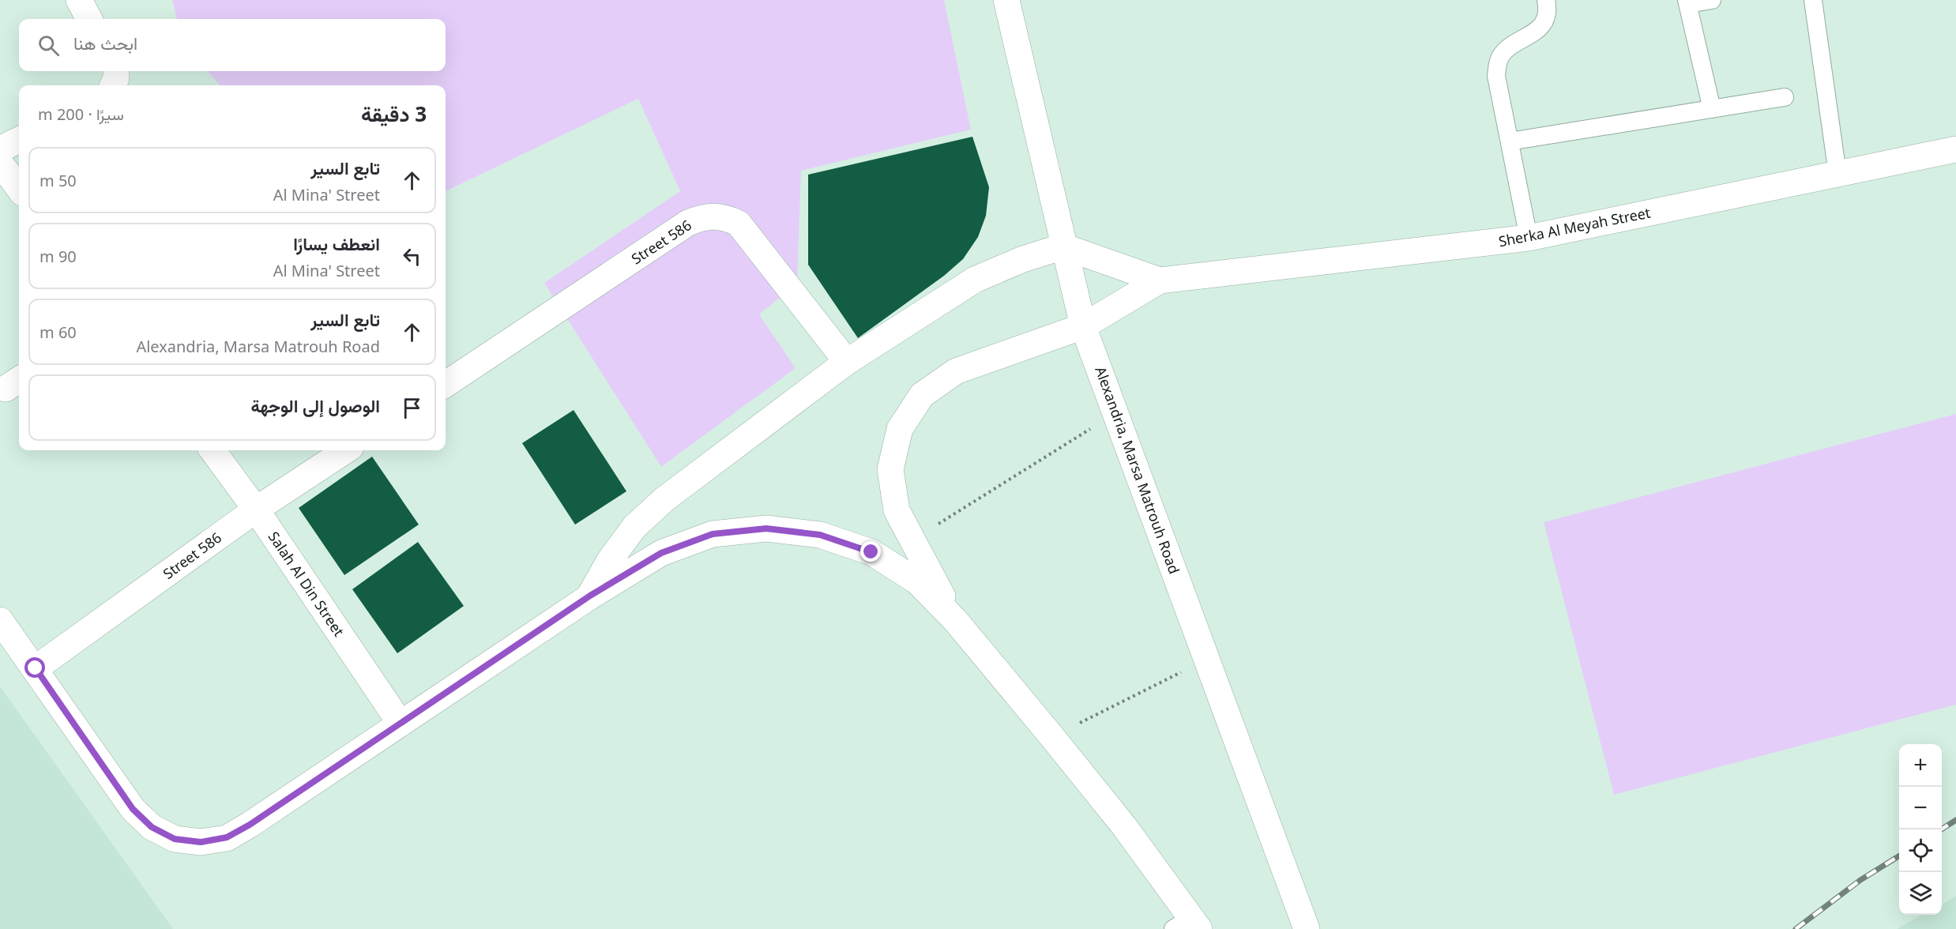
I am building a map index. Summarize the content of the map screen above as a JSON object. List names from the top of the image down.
{
  "streets": {
    "main road": [
      "Sherka Al Meyah Street",
      "Street 586",
      "Alexandria, Marsa Matrouh Road",
      "Salah Al Din Street"
    ]
  },
  "crossings": [
    ["Street 586", "Salah Al Din Street"]
  ],
  "page": {
    "search": "ابحث هنا",
    "heading": ["3 دقيقة", "سيرًا · 200 m"],
    "list": [
      ["تابع السير", "Al Mina' Street", "50 m"],
      ["انعطف يسارًا", "Al Mina' Street", "90 m"],
      ["تابع السير", "Alexandria, Marsa Matrouh Road", "60 m"],
      "الوصول إلى الوجهة"
    ],
    "map_buttons": ["+", "−"]
  }
}
